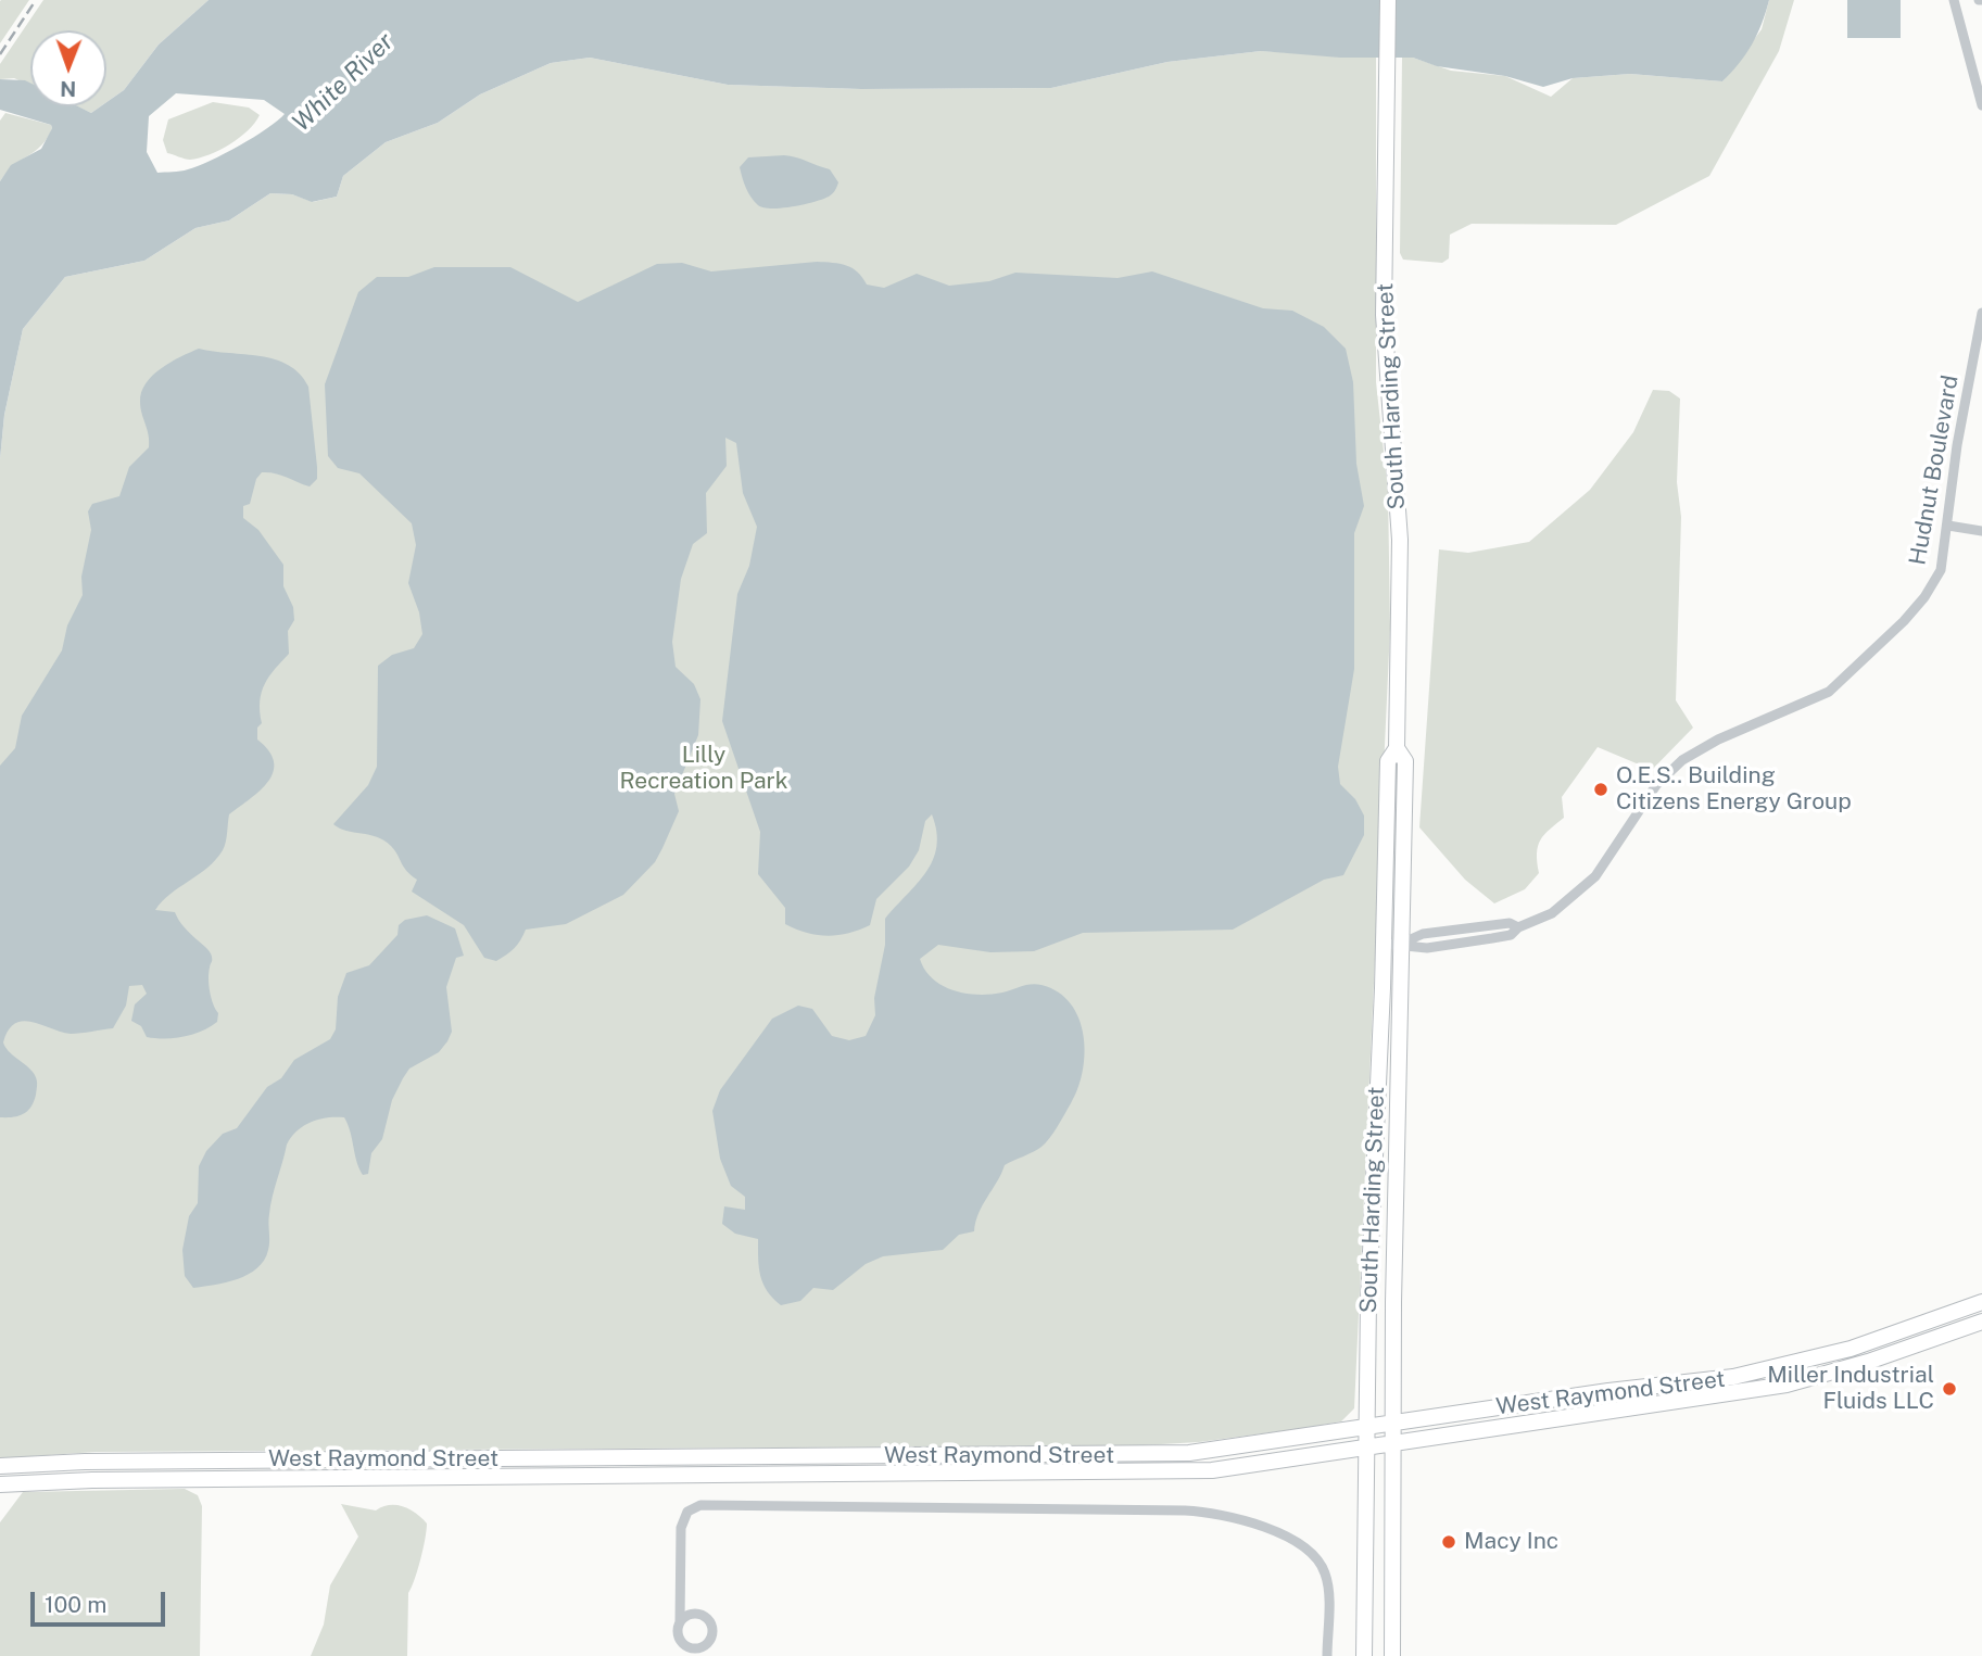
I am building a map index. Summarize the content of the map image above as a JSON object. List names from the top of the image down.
{
  "streets": {
    "main road": ["South Harding Street", "West Raymond Street"],
    "street": ["Hudnut Boulevard"]
  },
  "crossings": [
    ["South Harding Street", "Hudnut Boulevard"],
    ["South Harding Street", "West Raymond Street"]
  ],
  "water": ["White River"],
  "parks": ["Lilly Recreation Park"],
  "places": ["O.E.S.. Building Citizens Energy Group", "Miller Industrial Fluids LLC", "Macy Inc"],
  "scale_bar": "100 m",
  "north": "bottom"
}
